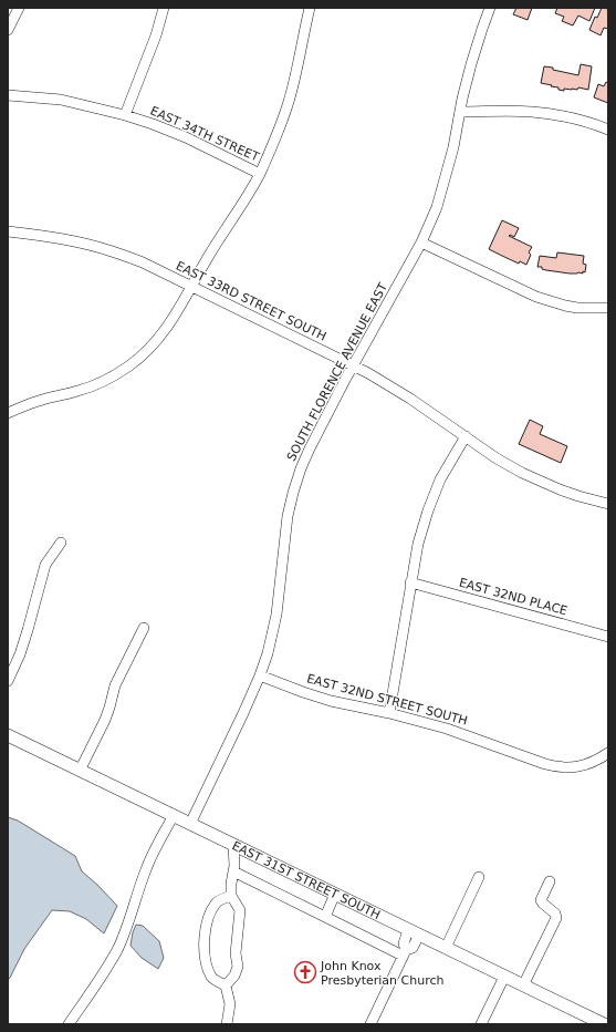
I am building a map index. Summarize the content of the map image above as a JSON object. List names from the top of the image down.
{
  "streets": {
    "main road": ["EAST 31ST STREET SOUTH"],
    "street": [
      "EAST 34TH STREET",
      "EAST 33RD STREET SOUTH",
      "SOUTH FLORENCE AVENUE EAST",
      "EAST 32ND PLACE",
      "EAST 32ND STREET SOUTH"
    ]
  },
  "crossings": [
    ["EAST 33RD STREET SOUTH", "SOUTH FLORENCE AVENUE EAST"],
    ["SOUTH FLORENCE AVENUE EAST", "EAST 32ND STREET SOUTH"],
    ["SOUTH FLORENCE AVENUE EAST", "EAST 31ST STREET SOUTH"]
  ],
  "places": {
    "church": ["John Knox Presbyterian Church"]
  }
}
